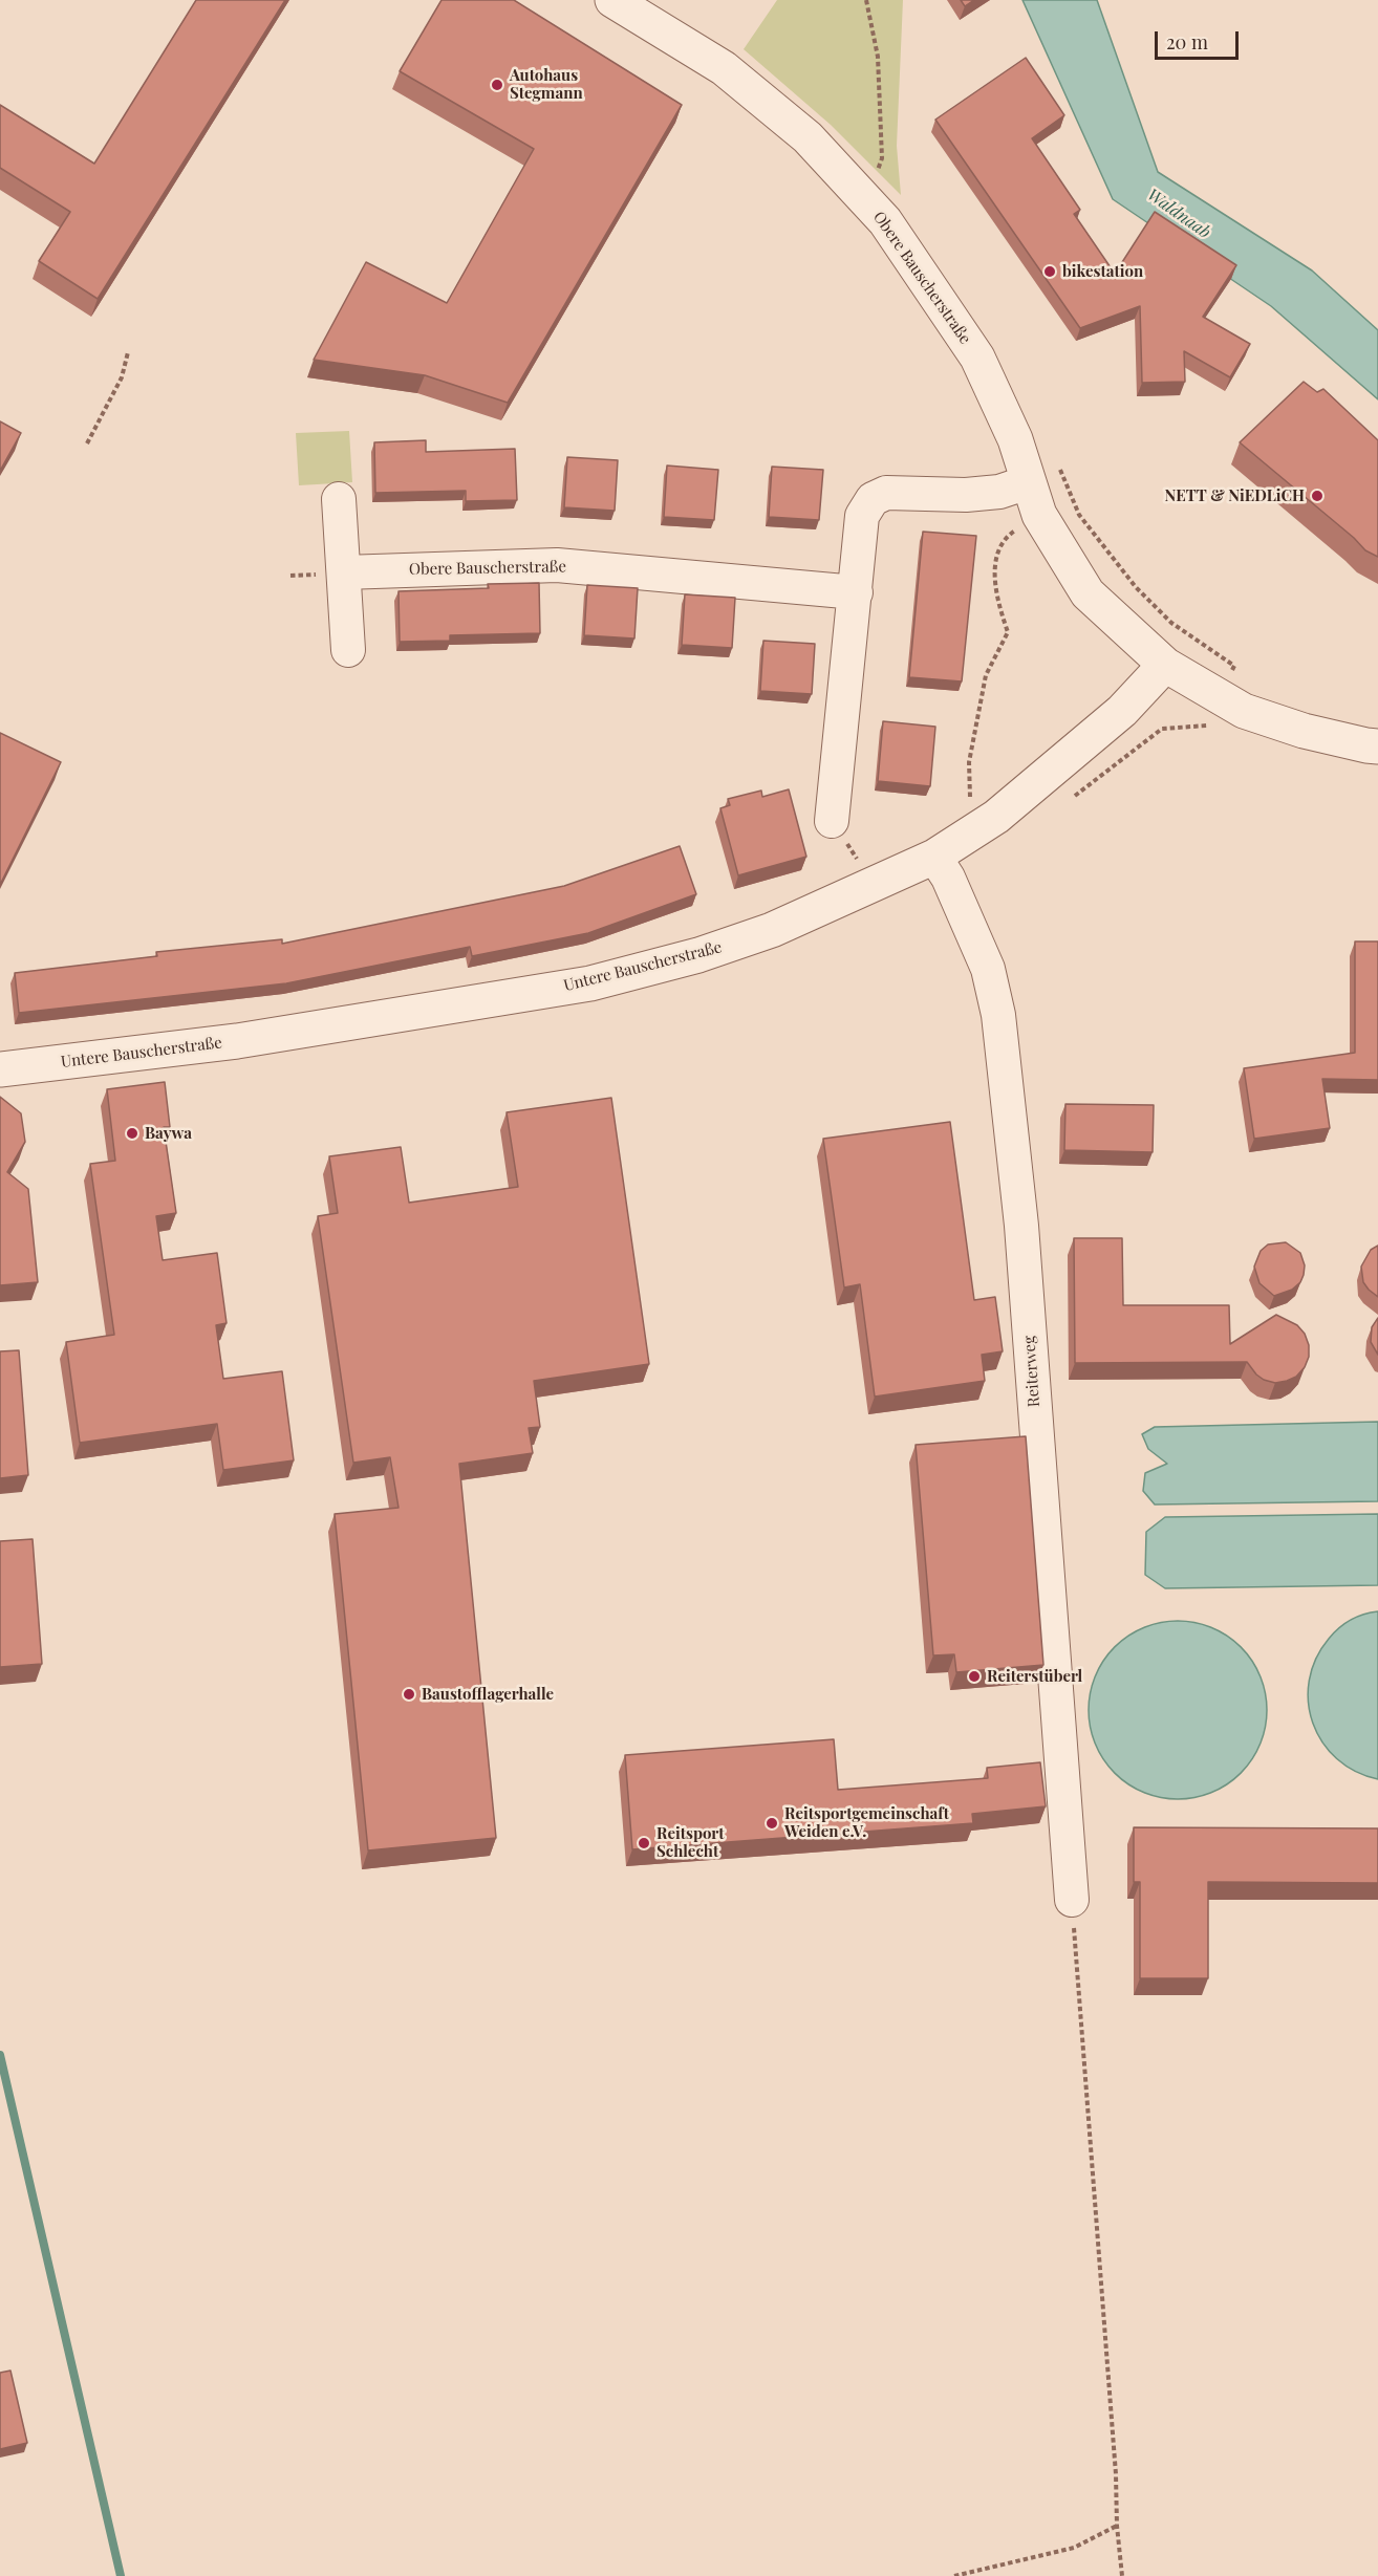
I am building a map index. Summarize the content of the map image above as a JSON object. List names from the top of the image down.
{
  "streets": {
    "street": ["Obere Bauscherstraße", "Untere Bauscherstraße", "Reiterweg"]
  },
  "crossings": [
    ["Obere Bauscherstraße", "Untere Bauscherstraße"],
    ["Untere Bauscherstraße", "Reiterweg"]
  ],
  "water": ["Waldnaab"],
  "places": [
    "Autohaus Stegmann",
    "bikestation",
    "NETT & NiEDLiCH",
    "Baywa",
    "Reiterstüberl",
    "Baustofflagerhalle",
    "Reitsportgemeinschaft Weiden e.V.",
    "Reitsport Schlecht"
  ],
  "scale_bar": "20 m"
}
